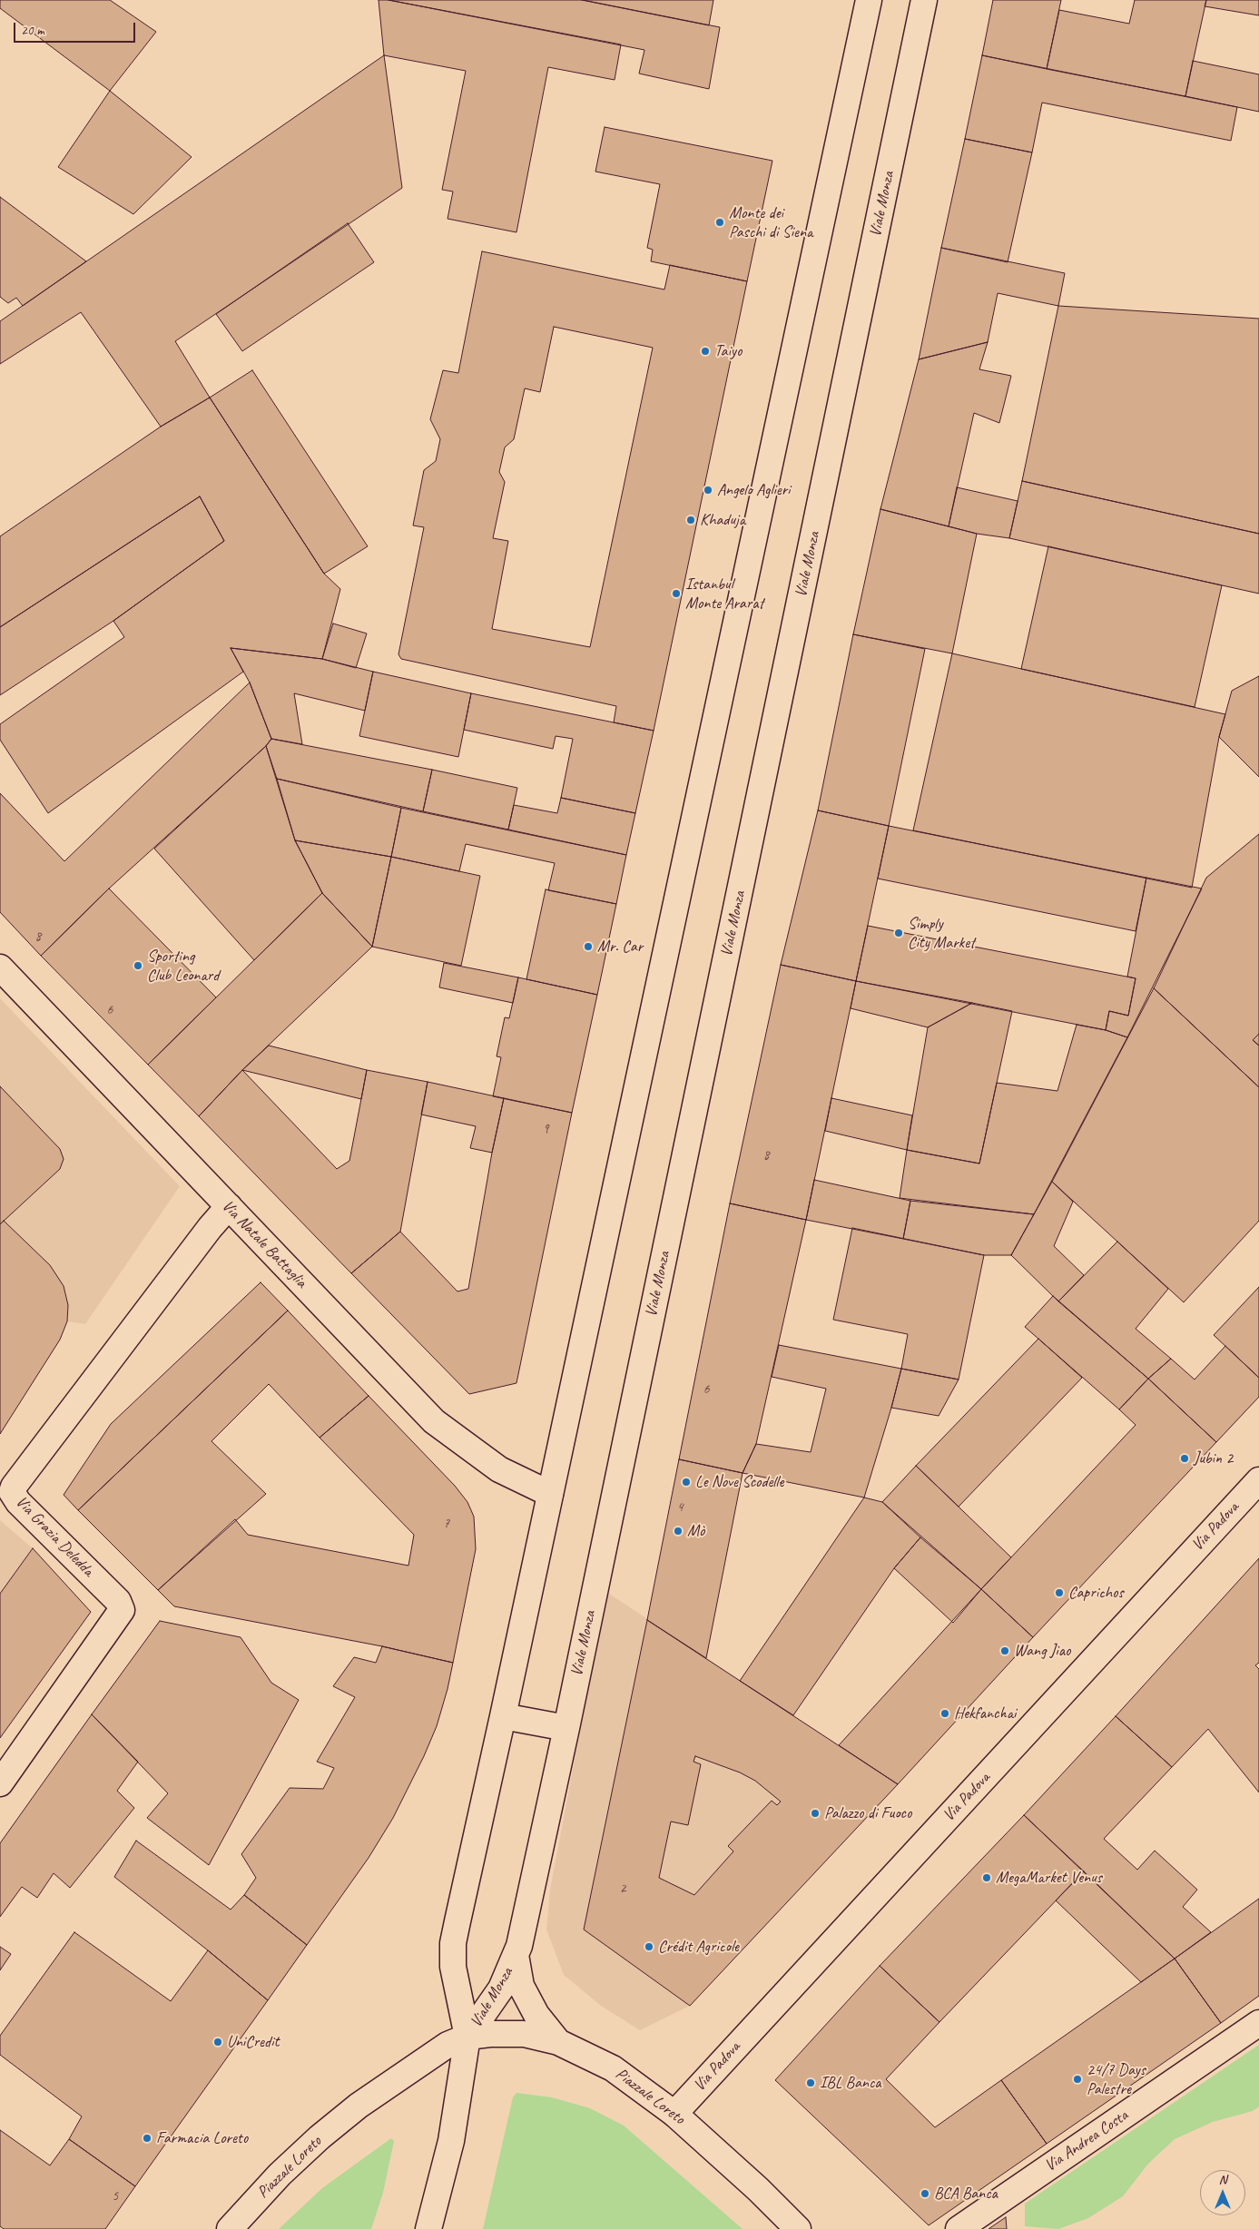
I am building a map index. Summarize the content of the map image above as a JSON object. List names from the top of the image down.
{
  "streets": {
    "main road": [
      "Viale Monza",
      "Via Natale Battaglia",
      "Via Padova",
      "Via Grazia Deledda",
      "Piazzale Loreto",
      "Via Andrea Costa"
    ]
  },
  "crossings": [
    ["Viale Monza", "Via Natale Battaglia"],
    ["Viale Monza", "Piazzale Loreto"],
    ["Via Natale Battaglia", "Via Grazia Deledda"],
    ["Via Padova", "Piazzale Loreto"]
  ],
  "places": [
    "Monte dei Paschi di Siena",
    "Taiyo",
    "Angelo Aglieri",
    "Khaduja",
    "Istanbul Monte Ararat",
    "Simply City Market",
    "Mr. Car",
    "Sporting Club Leonard",
    "Jubin 2",
    "Le Nove Scodelle",
    "Mò",
    "Caprichos",
    "Wang Jiao",
    "Hekfanchai",
    "Palazzo di Fuoco",
    "MegaMarket Venus",
    "Crédit Agricole",
    "UniCredit",
    "24/7 Days Palestre",
    "IBL Banca",
    "Farmacia Loreto",
    "BCA Banca"
  ],
  "house_numbers": [
    "8",
    "6",
    "9",
    "8",
    "6",
    "4",
    "7",
    "2",
    "5"
  ],
  "scale_bar": "20 m",
  "north": "top"
}
